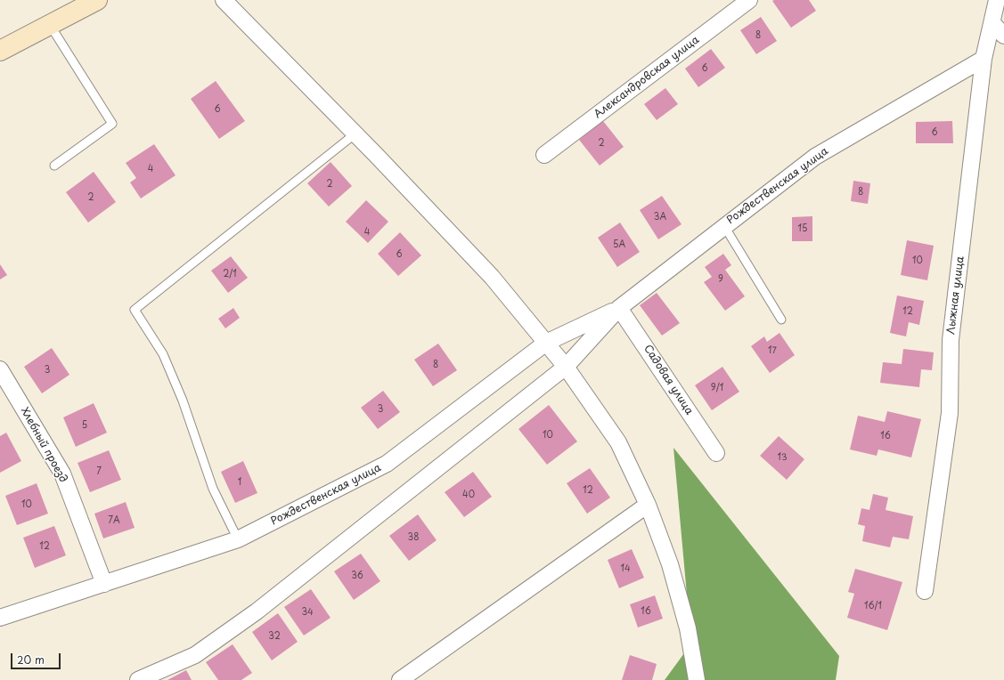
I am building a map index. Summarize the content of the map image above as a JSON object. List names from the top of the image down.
{
  "streets": {
    "street": [
      "Александровская улица",
      "Рождественская улица",
      "Лыжная улица",
      "Садовая улица",
      "Хлебный проезд"
    ]
  },
  "crossings": [
    ["Рождественская улица", "Лыжная улица"],
    ["Рождественская улица", "Садовая улица"],
    ["Рождественская улица", "Хлебный проезд"]
  ],
  "house_numbers": [
    "8",
    "6",
    "6",
    "6",
    "2",
    "4",
    "2",
    "8",
    "2",
    "3А",
    "15",
    "4",
    "5А",
    "6",
    "10",
    "2/1",
    "9",
    "12",
    "17",
    "8",
    "3",
    "9/1",
    "3",
    "5",
    "10",
    "16",
    "13",
    "7",
    "1",
    "12",
    "40",
    "10",
    "7А",
    "38",
    "12",
    "14",
    "36",
    "16/1",
    "16",
    "34",
    "32"
  ],
  "scale_bar": "20 m"
}
